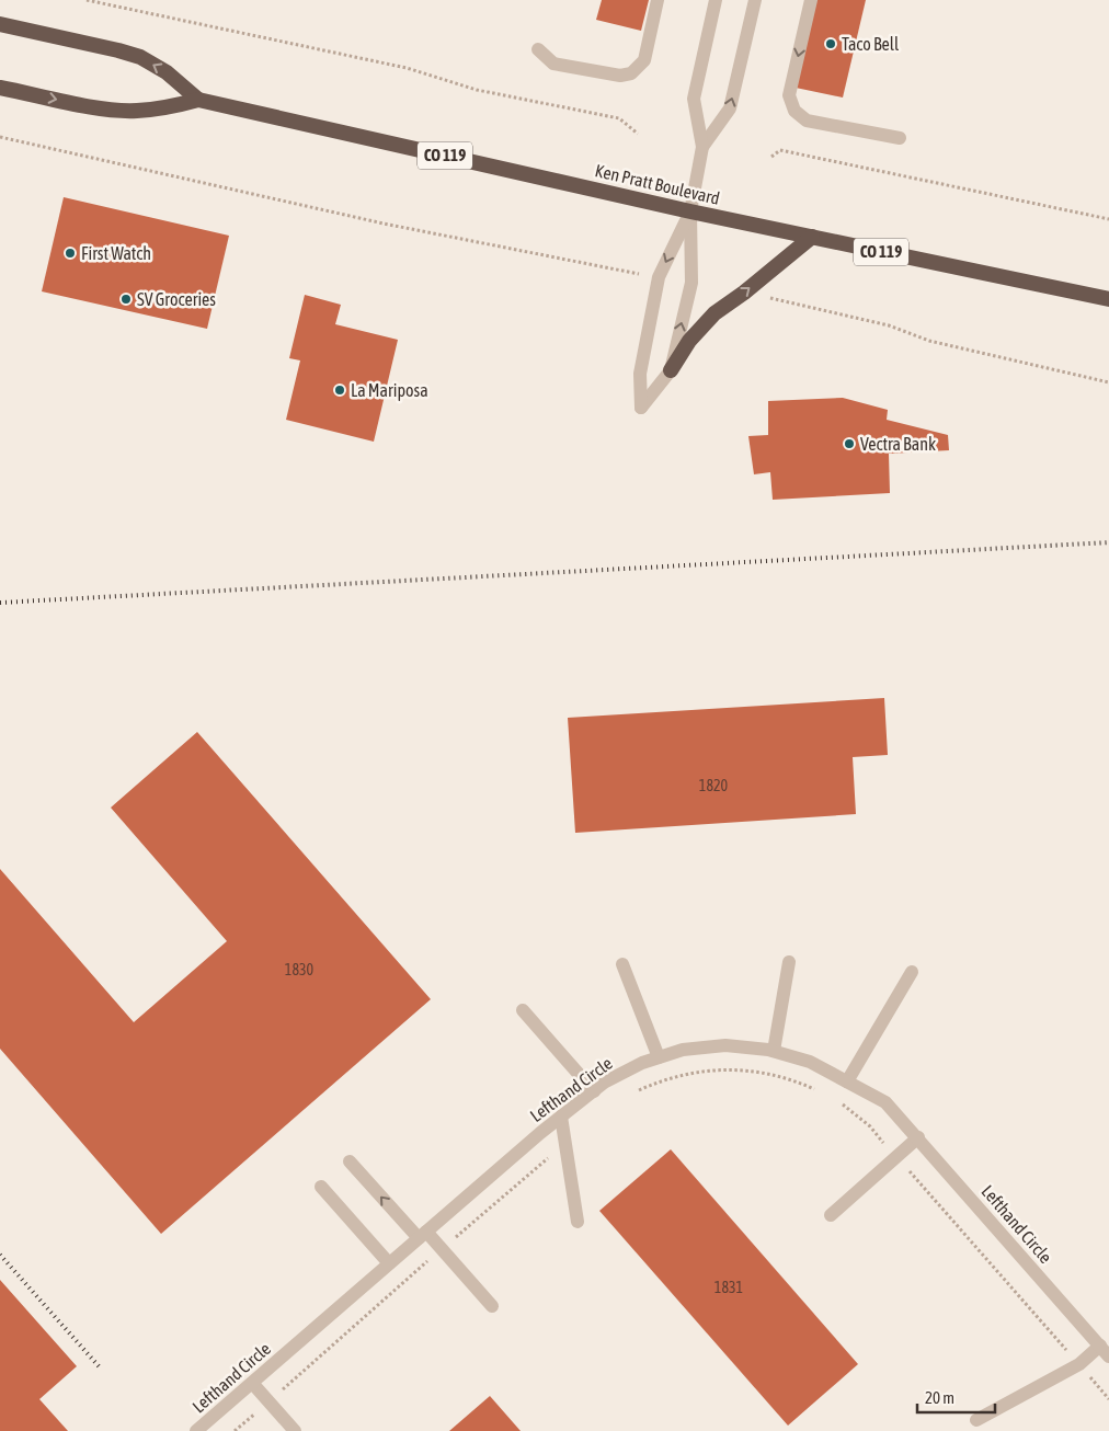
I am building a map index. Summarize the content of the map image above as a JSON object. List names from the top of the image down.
{
  "streets": {
    "highway": ["CO 119", "Ken Pratt Boulevard"],
    "street": ["Lefthand Circle"]
  },
  "places": [
    "Taco Bell",
    "First Watch",
    "SV Groceries",
    "La Mariposa",
    "Vectra Bank"
  ],
  "house_numbers": ["1820", "1830", "1831"],
  "scale_bar": "20 m"
}
